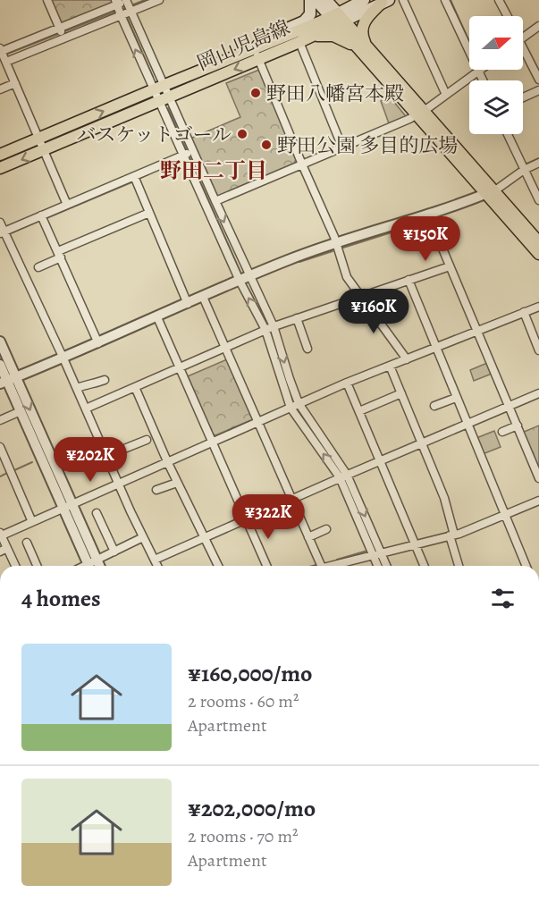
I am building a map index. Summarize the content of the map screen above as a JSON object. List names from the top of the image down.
{
  "streets": {
    "main road": ["岡山児島線"]
  },
  "districts": ["野田二丁目"],
  "places": ["野田八幡宮本殿", "バスケットゴール", "野田公園 多目的広場"],
  "north": "right",
  "page": {
    "price": [
      "¥150K",
      "¥160K",
      "¥202K",
      "¥322K"
    ],
    "heading": "4 homes",
    "list": [
      {
        "name": "¥160,000/mo",
        "note": "2 rooms · 60 m² · Apartment"
      },
      {
        "name": "¥202,000/mo",
        "note": "2 rooms · 70 m² · Apartment"
      }
    ]
  }
}
